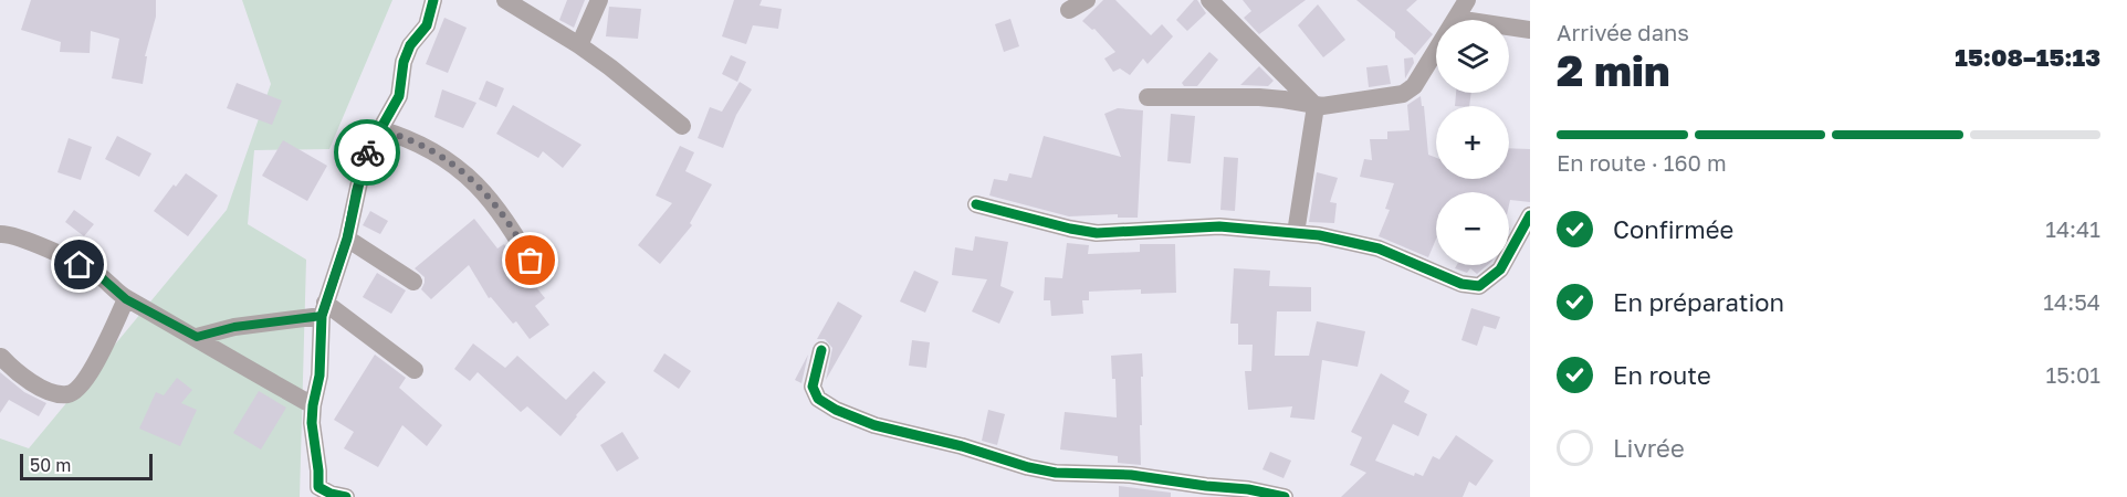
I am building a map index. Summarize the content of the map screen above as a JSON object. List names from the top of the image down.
{
  "scale_bar": "50 m",
  "page": {
    "heading": ["2 min", "Arrivée dans", "15:08–15:13"],
    "map_buttons": ["+", "−"],
    "bar": "En route · 160 m",
    "list": [
      ["Confirmée", "14:41"],
      ["En préparation", "14:54"],
      ["En route", "15:01"],
      "Livrée"
    ],
    "scale": "50 m"
  }
}
